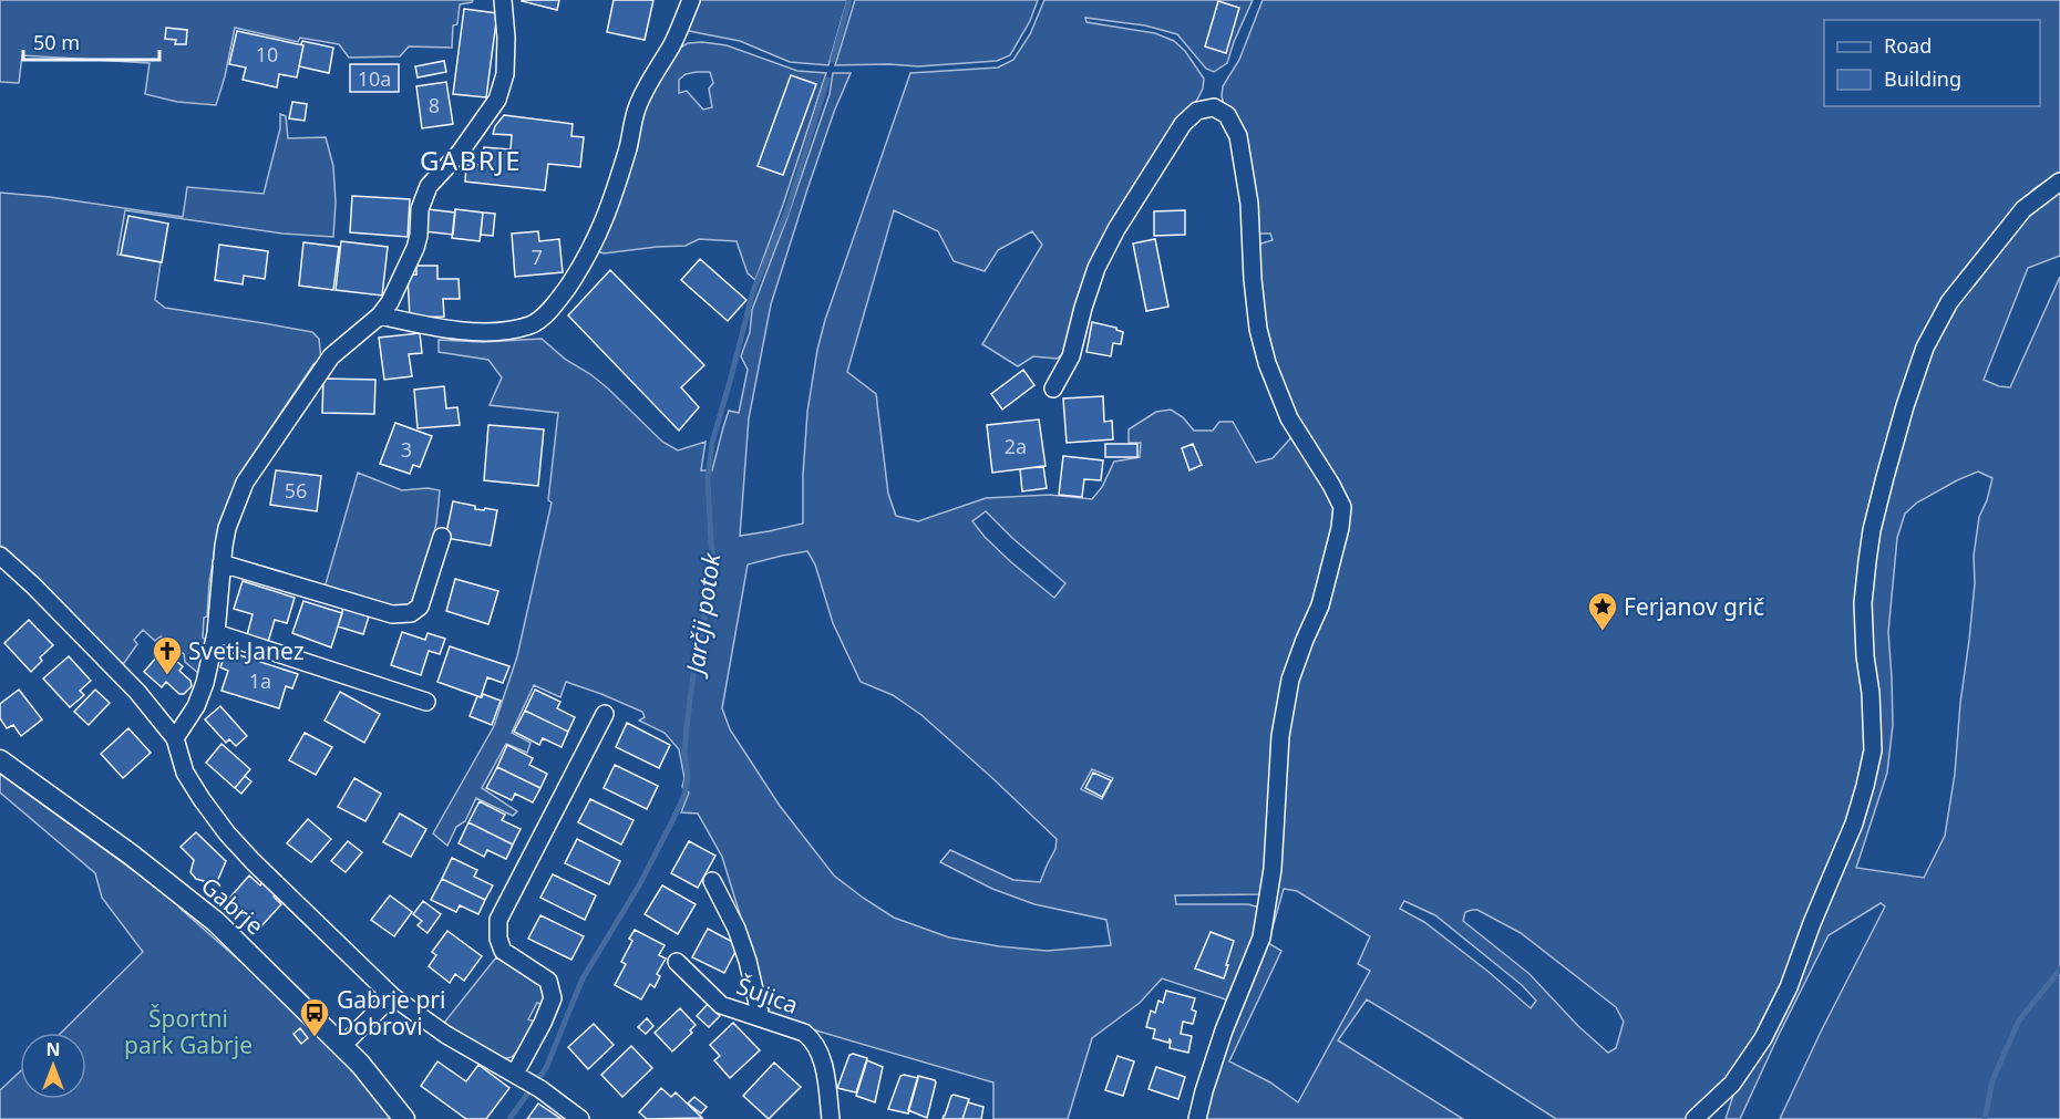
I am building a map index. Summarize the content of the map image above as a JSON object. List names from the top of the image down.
{
  "streets": {
    "street": ["Gabrje", "Šujica"]
  },
  "districts": ["GABRJE"],
  "water": ["Jarčji potok"],
  "parks": ["Športni park Gabrje"],
  "places": {
    "place": ["Ferjanov grič"],
    "church": ["Sveti Janez"],
    "bus stop": ["Gabrje pri Dobrovi"]
  },
  "house_numbers": [
    "10",
    "10a",
    "8",
    "7",
    "2a",
    "3",
    "56",
    "1a"
  ],
  "legend": ["Road", "Building"],
  "scale_bar": "50 m",
  "north": "top"
}
